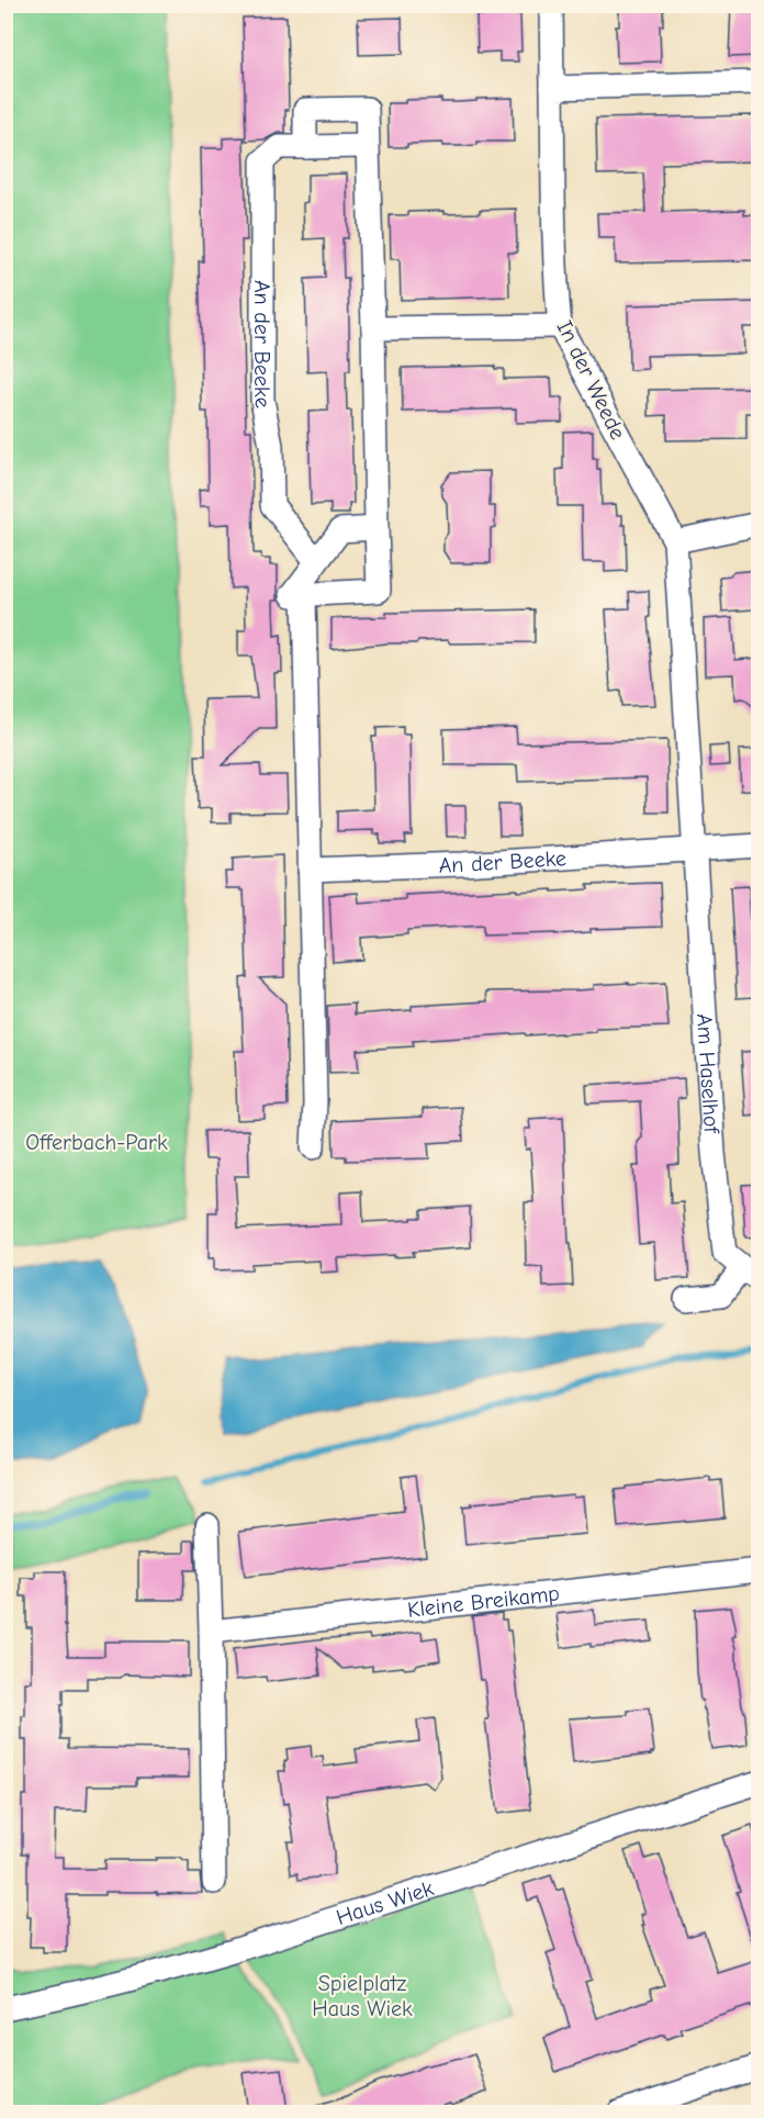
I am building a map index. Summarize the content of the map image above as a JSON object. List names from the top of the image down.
{
  "streets": {
    "street": [
      "An der Beeke",
      "In der Weede",
      "Am Haselhof",
      "Kleine Breikamp",
      "Haus Wiek"
    ]
  },
  "crossings": [
    ["An der Beeke", "Am Haselhof"],
    ["In der Weede", "Am Haselhof"]
  ],
  "parks": ["Offerbach-Park", "Spielplatz Haus Wiek"]
}
